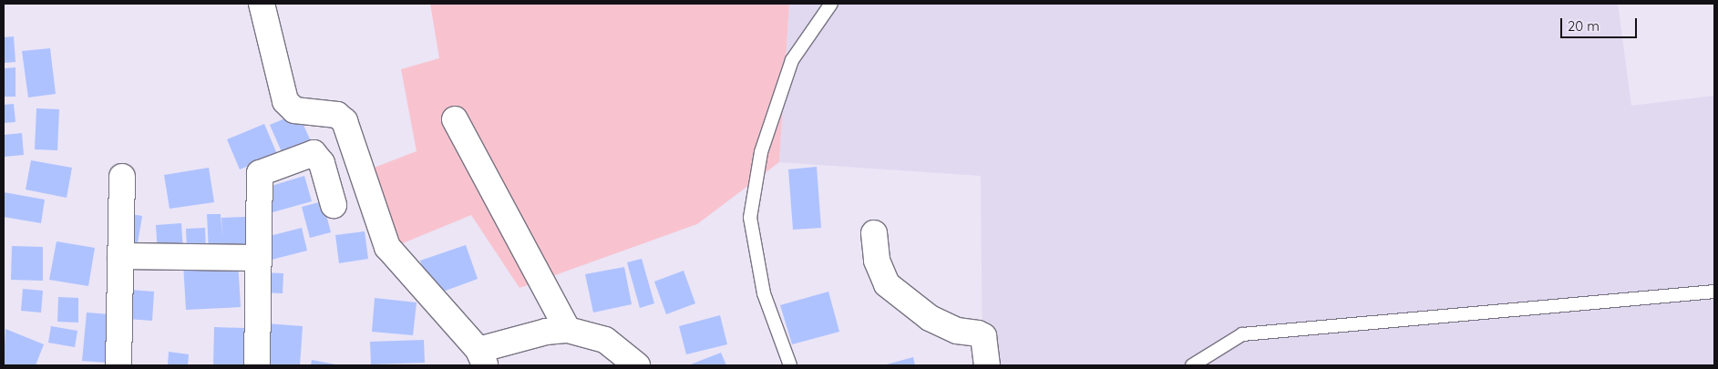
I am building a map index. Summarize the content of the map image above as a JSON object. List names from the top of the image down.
{
  "scale_bar": "20 m"
}
